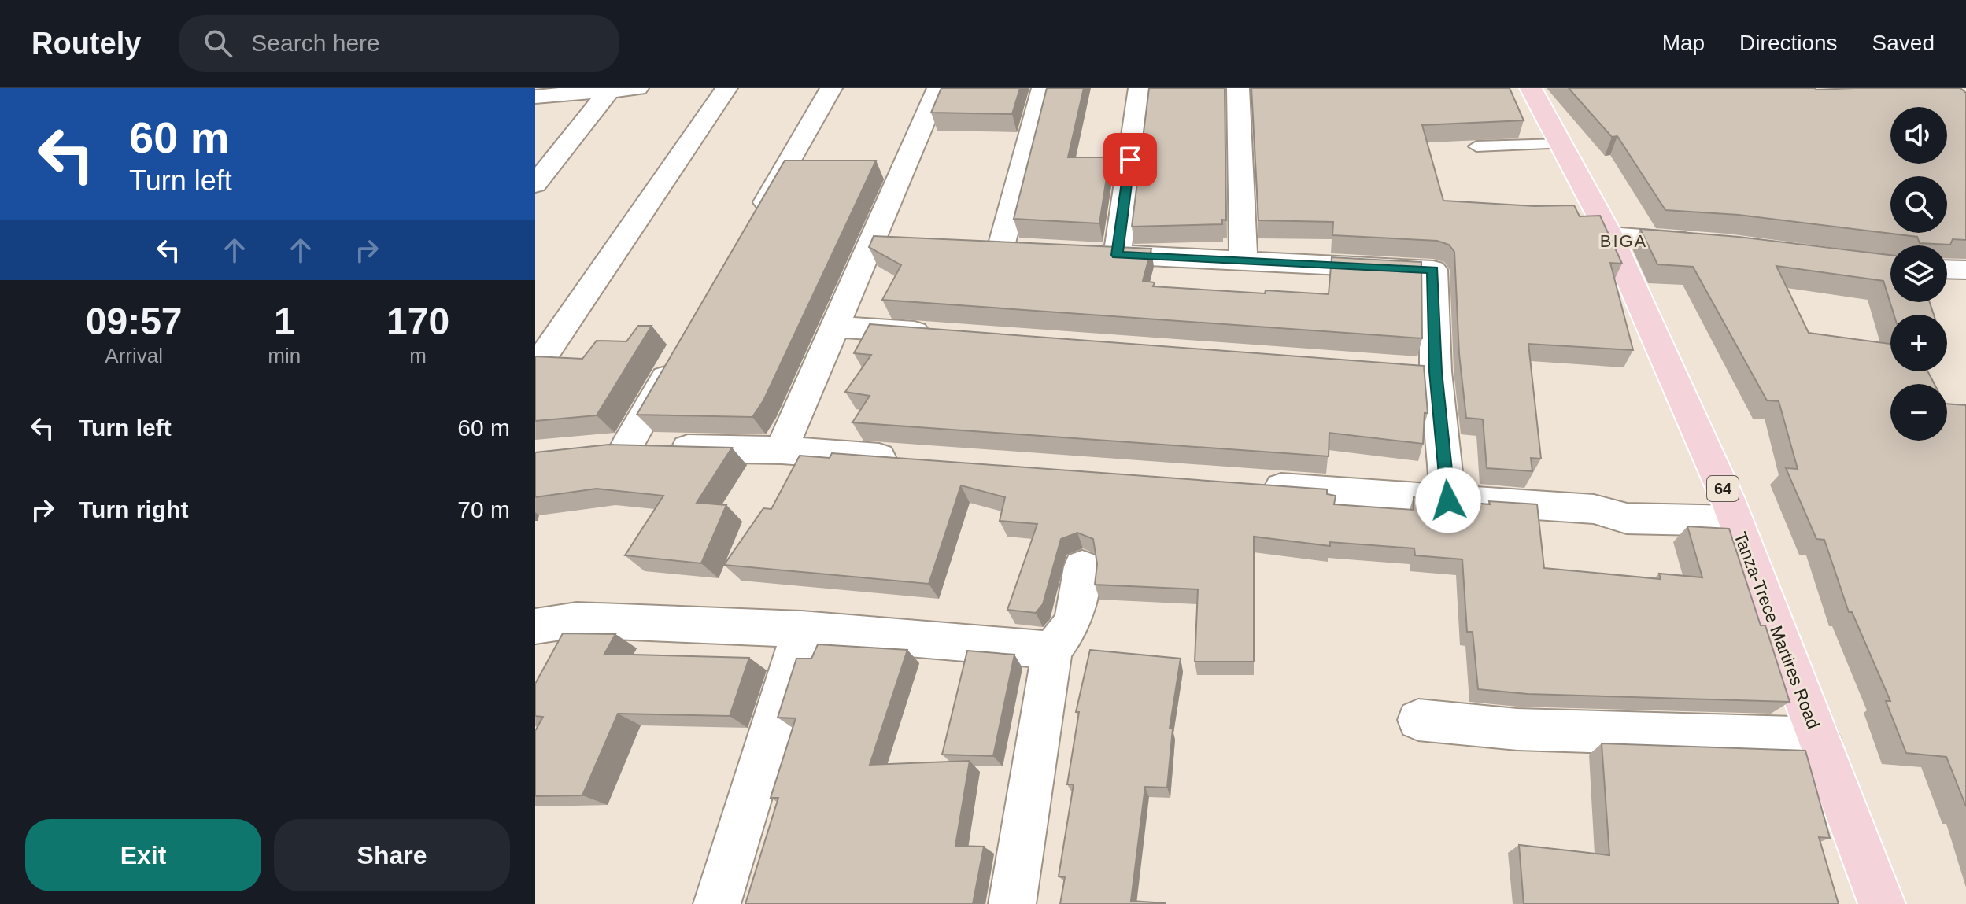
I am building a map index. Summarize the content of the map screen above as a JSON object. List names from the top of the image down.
{
  "streets": {
    "main road": ["64", "Tanza-Trece Martires Road"]
  },
  "districts": ["BIGA"],
  "page": {
    "header": "Routely",
    "search": "Search here",
    "nav": ["Map", "Directions", "Saved"],
    "turn": ["60 m", "Turn left"],
    "map_buttons": ["+", "−"],
    "eta": [
      "09:57",
      "Arrival",
      "1",
      "min",
      "170",
      "m"
    ],
    "list": [
      {
        "name": "Turn left",
        "value": "60 m"
      },
      {
        "name": "Turn right",
        "value": "70 m"
      }
    ],
    "buttons": ["Exit", "Share"]
  }
}
